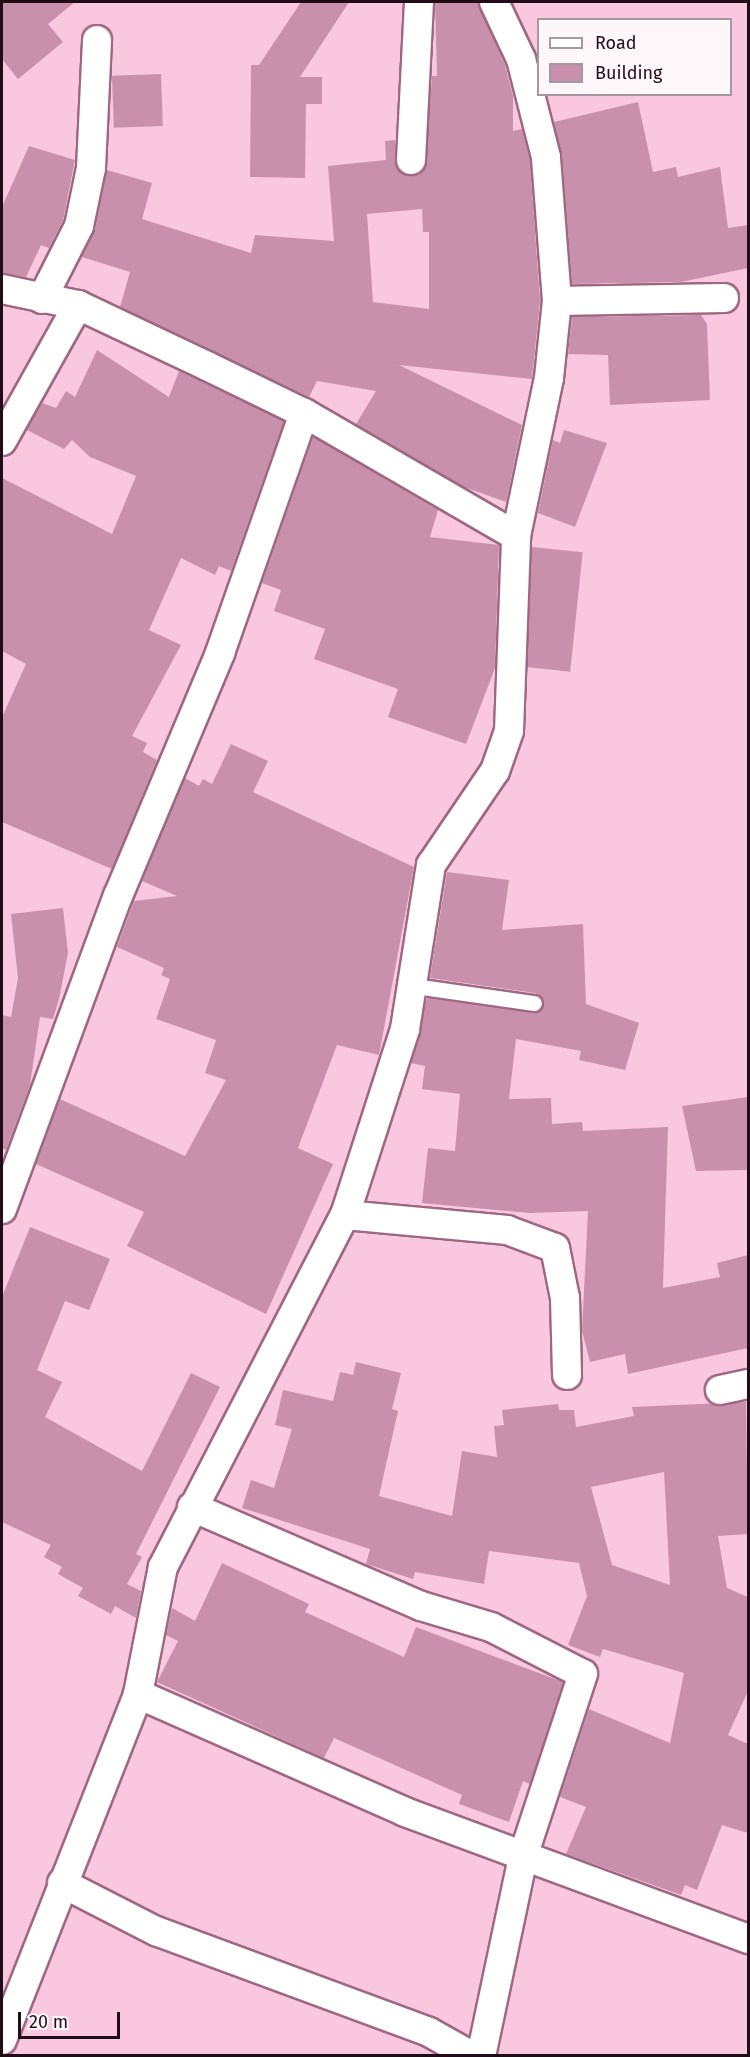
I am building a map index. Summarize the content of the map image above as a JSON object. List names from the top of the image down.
{
  "legend": ["Road", "Building"],
  "scale_bar": "20 m"
}
